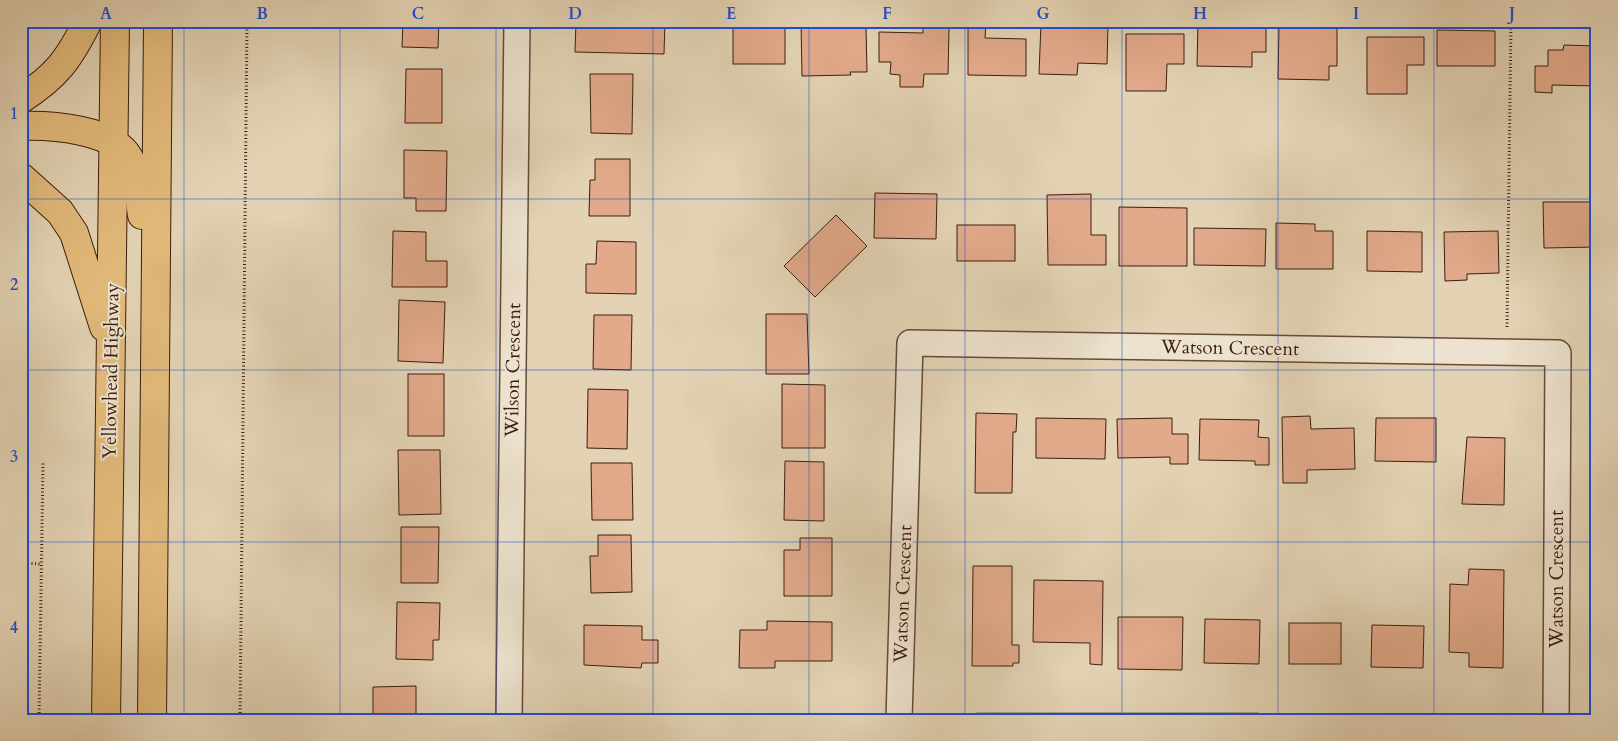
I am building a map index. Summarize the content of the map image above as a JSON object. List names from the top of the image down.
{
  "streets": {
    "highway": ["Yellowhead Highway"],
    "street": ["Watson Crescent", "Wilson Crescent"]
  },
  "grid": {
    "columns": [
      "A",
      "B",
      "C",
      "D",
      "E",
      "F",
      "G",
      "H",
      "I",
      "J"
    ],
    "rows": [
      "1",
      "2",
      "3",
      "4"
    ]
  }
}
